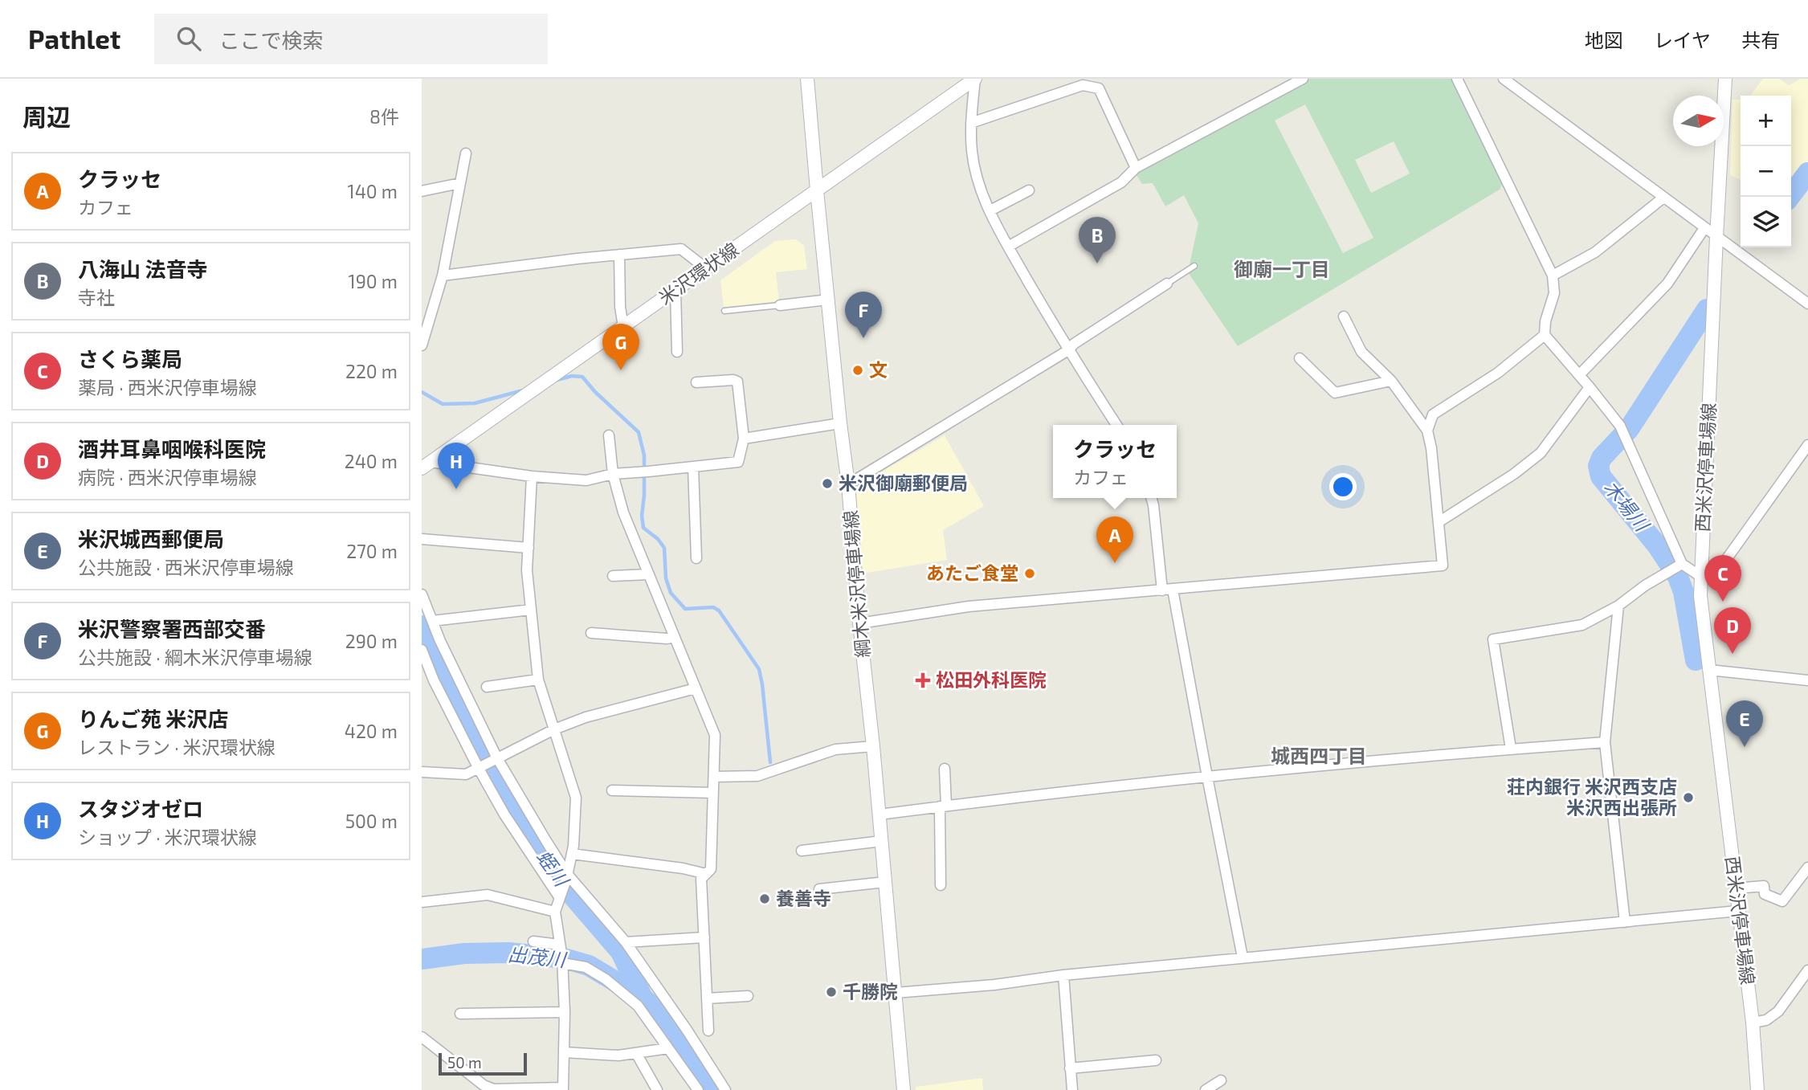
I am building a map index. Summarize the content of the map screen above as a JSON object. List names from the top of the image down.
{
  "streets": {
    "main road": ["米沢環状線", "西米沢停車場線", "綱木米沢停車場線"]
  },
  "crossings": [
    ["米沢環状線", "綱木米沢停車場線"]
  ],
  "districts": ["御廟一丁目", "城西四丁目"],
  "water": ["木場川", "蛭川", "出茂川"],
  "places": {
    "other": [
      "文",
      "米沢御廟郵便局",
      "あたご食堂",
      "荘内銀行 米沢西支店 米沢西出張所",
      "養善寺",
      "千勝院"
    ],
    "health": ["松田外科医院"]
  },
  "scale_bar": "50 m",
  "north": "right",
  "page": {
    "header": "Pathlet",
    "search": "ここで検索",
    "nav": ["地図", "レイヤ", "共有"],
    "heading": ["周辺", "8件"],
    "map_buttons": ["+", "−"],
    "list": [
      {
        "mark": "A",
        "name": "クラッセ",
        "note": "カフェ",
        "value": "140 m"
      },
      {
        "mark": "B",
        "name": "八海山 法音寺",
        "note": "寺社",
        "value": "190 m"
      },
      {
        "mark": "C",
        "name": "さくら薬局",
        "note": "薬局 · 西米沢停車場線",
        "value": "220 m"
      },
      {
        "mark": "D",
        "name": "酒井耳鼻咽喉科医院",
        "note": "病院 · 西米沢停車場線",
        "value": "240 m"
      },
      {
        "mark": "E",
        "name": "米沢城西郵便局",
        "note": "公共施設 · 西米沢停車場線",
        "value": "270 m"
      },
      {
        "mark": "F",
        "name": "米沢警察署西部交番",
        "note": "公共施設 · 綱木米沢停車場線",
        "value": "290 m"
      },
      {
        "mark": "G",
        "name": "りんご苑 米沢店",
        "note": "レストラン · 米沢環状線",
        "value": "420 m"
      },
      {
        "mark": "H",
        "name": "スタジオゼロ",
        "note": "ショップ · 米沢環状線",
        "value": "500 m"
      }
    ],
    "pins": [
      "B",
      "F",
      "G",
      "H",
      "A",
      "C",
      "D",
      "E"
    ],
    "popup": ["クラッセ", "カフェ"],
    "scale": "50 m"
  }
}
